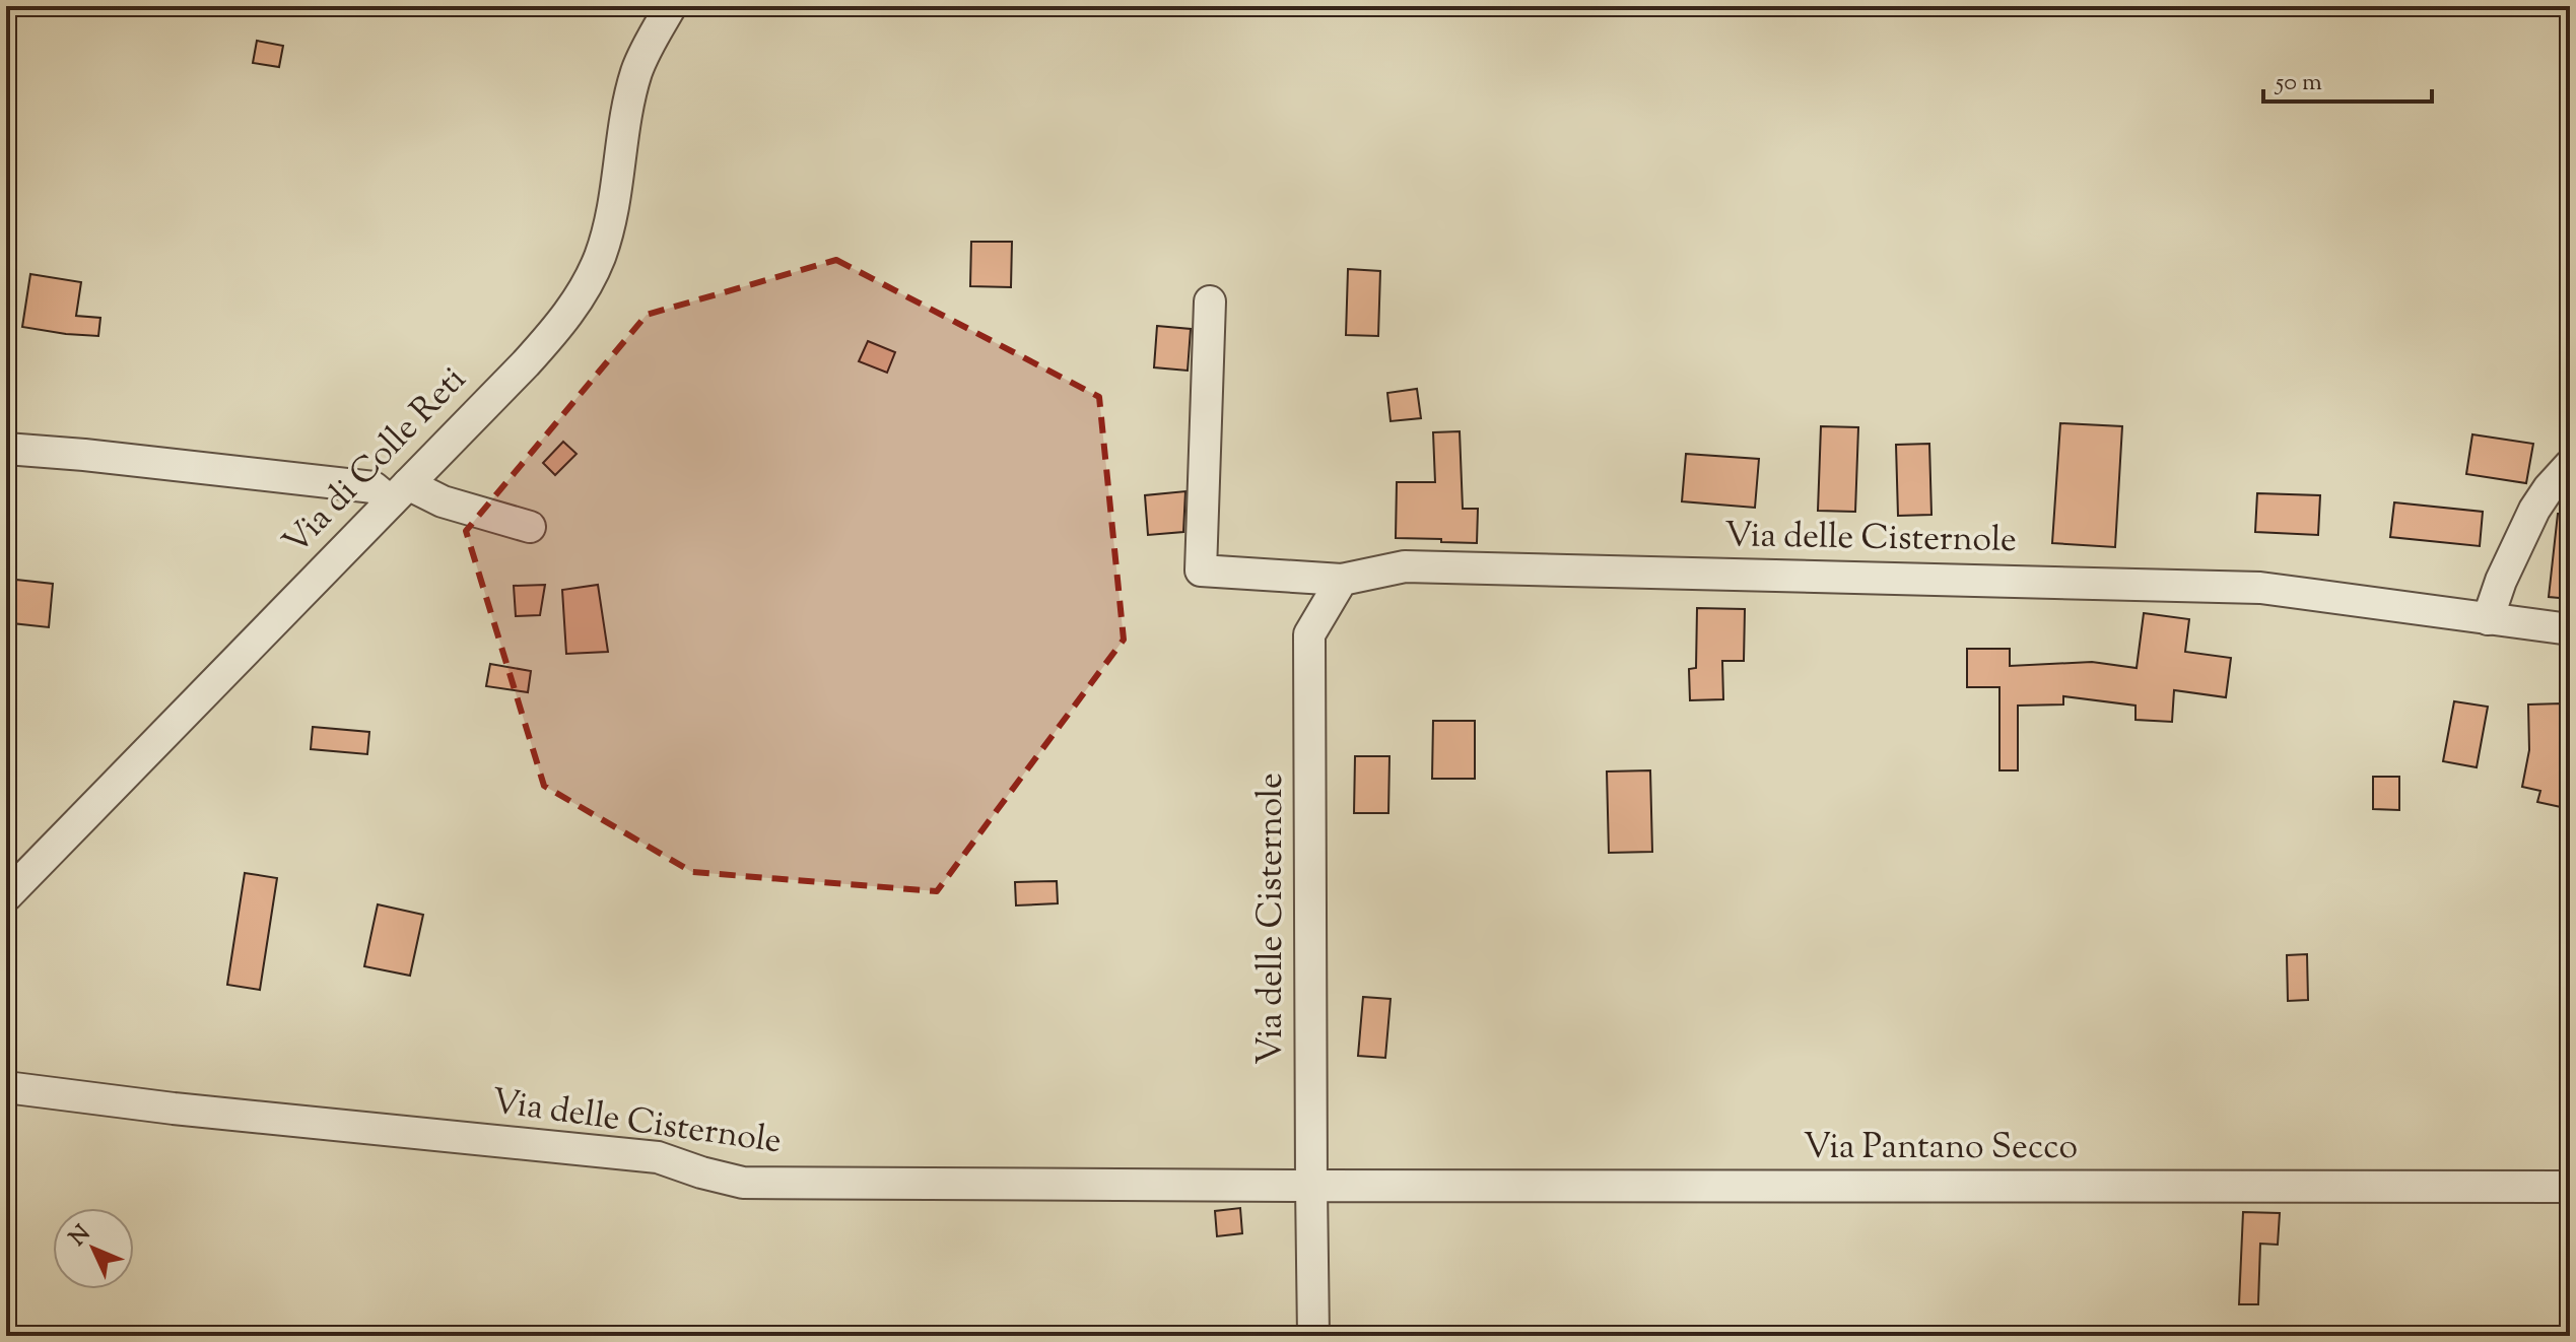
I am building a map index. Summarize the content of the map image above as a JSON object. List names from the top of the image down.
{
  "streets": {
    "street": ["Via di Colle Reti", "Via delle Cisternole", "Via Pantano Secco"]
  },
  "crossings": [
    ["Via delle Cisternole", "Via Pantano Secco"]
  ],
  "scale_bar": "50 m",
  "north": "top left"
}
